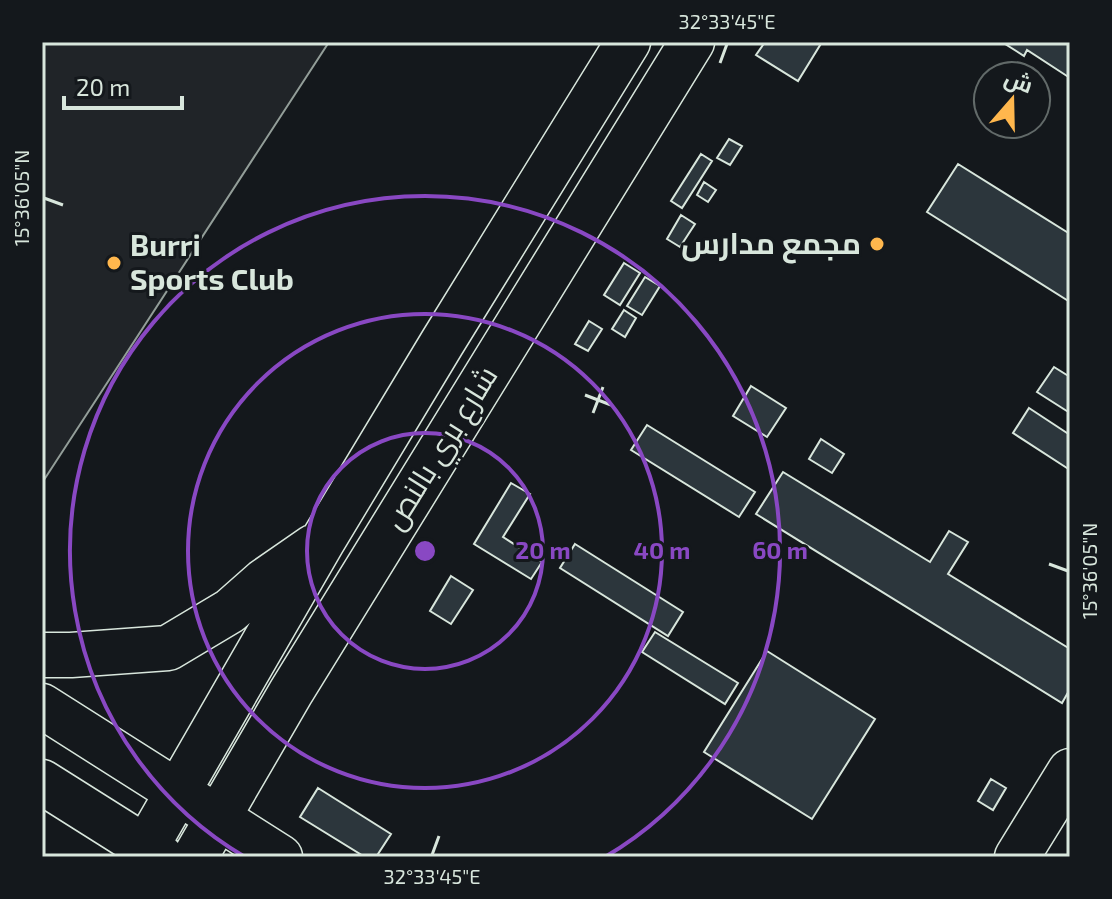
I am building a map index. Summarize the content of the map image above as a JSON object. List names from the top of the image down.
{
  "streets": {
    "main road": ["شارع بري بالنص"]
  },
  "places": ["مجمع مدارس", "Burri Sports Club"],
  "scale_bar": "20 m",
  "north": "top",
  "coordinates": ["32°33'45\"E", "15°36'05\"N"],
  "rings": ["20 m", "40 m", "60 m"]
}
